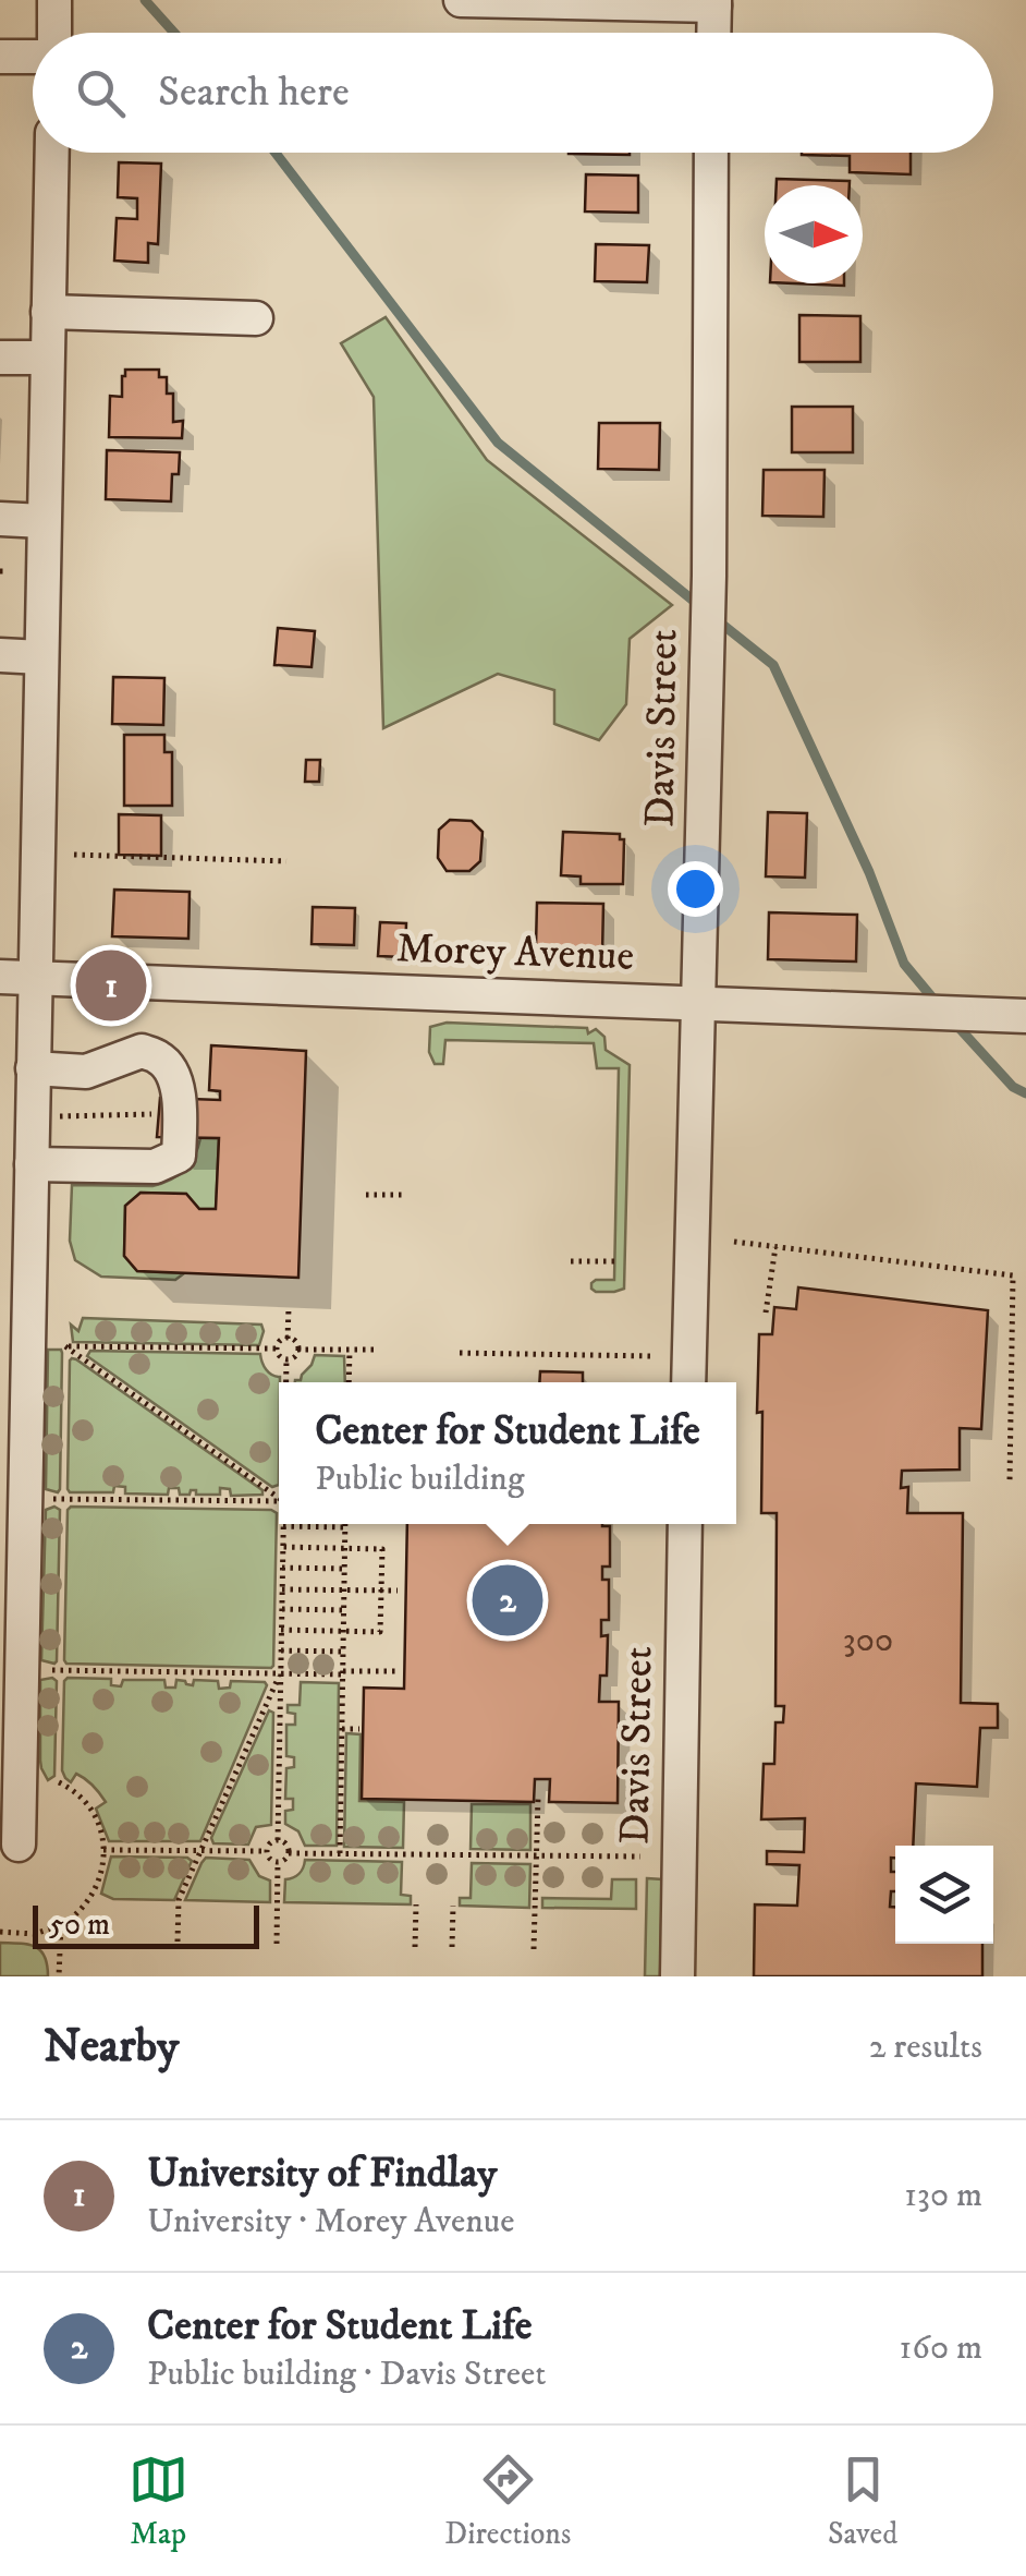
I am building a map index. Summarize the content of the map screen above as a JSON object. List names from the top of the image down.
{
  "streets": {
    "street": ["Davis Street", "Morey Avenue"]
  },
  "crossings": [
    ["Davis Street", "Morey Avenue"]
  ],
  "house_numbers": ["300"],
  "scale_bar": "50 m",
  "north": "right",
  "page": {
    "search": "Search here",
    "pins": ["1", "2"],
    "popup": ["Center for Student Life", "Public building"],
    "scale": "50 m",
    "heading": ["Nearby", "2 results"],
    "list": [
      {
        "mark": "1",
        "name": "University of Findlay",
        "note": "University · Morey Avenue",
        "value": "130 m"
      },
      {
        "mark": "2",
        "name": "Center for Student Life",
        "note": "Public building · Davis Street",
        "value": "160 m"
      }
    ],
    "nav": ["Map", "Directions", "Saved"]
  }
}
